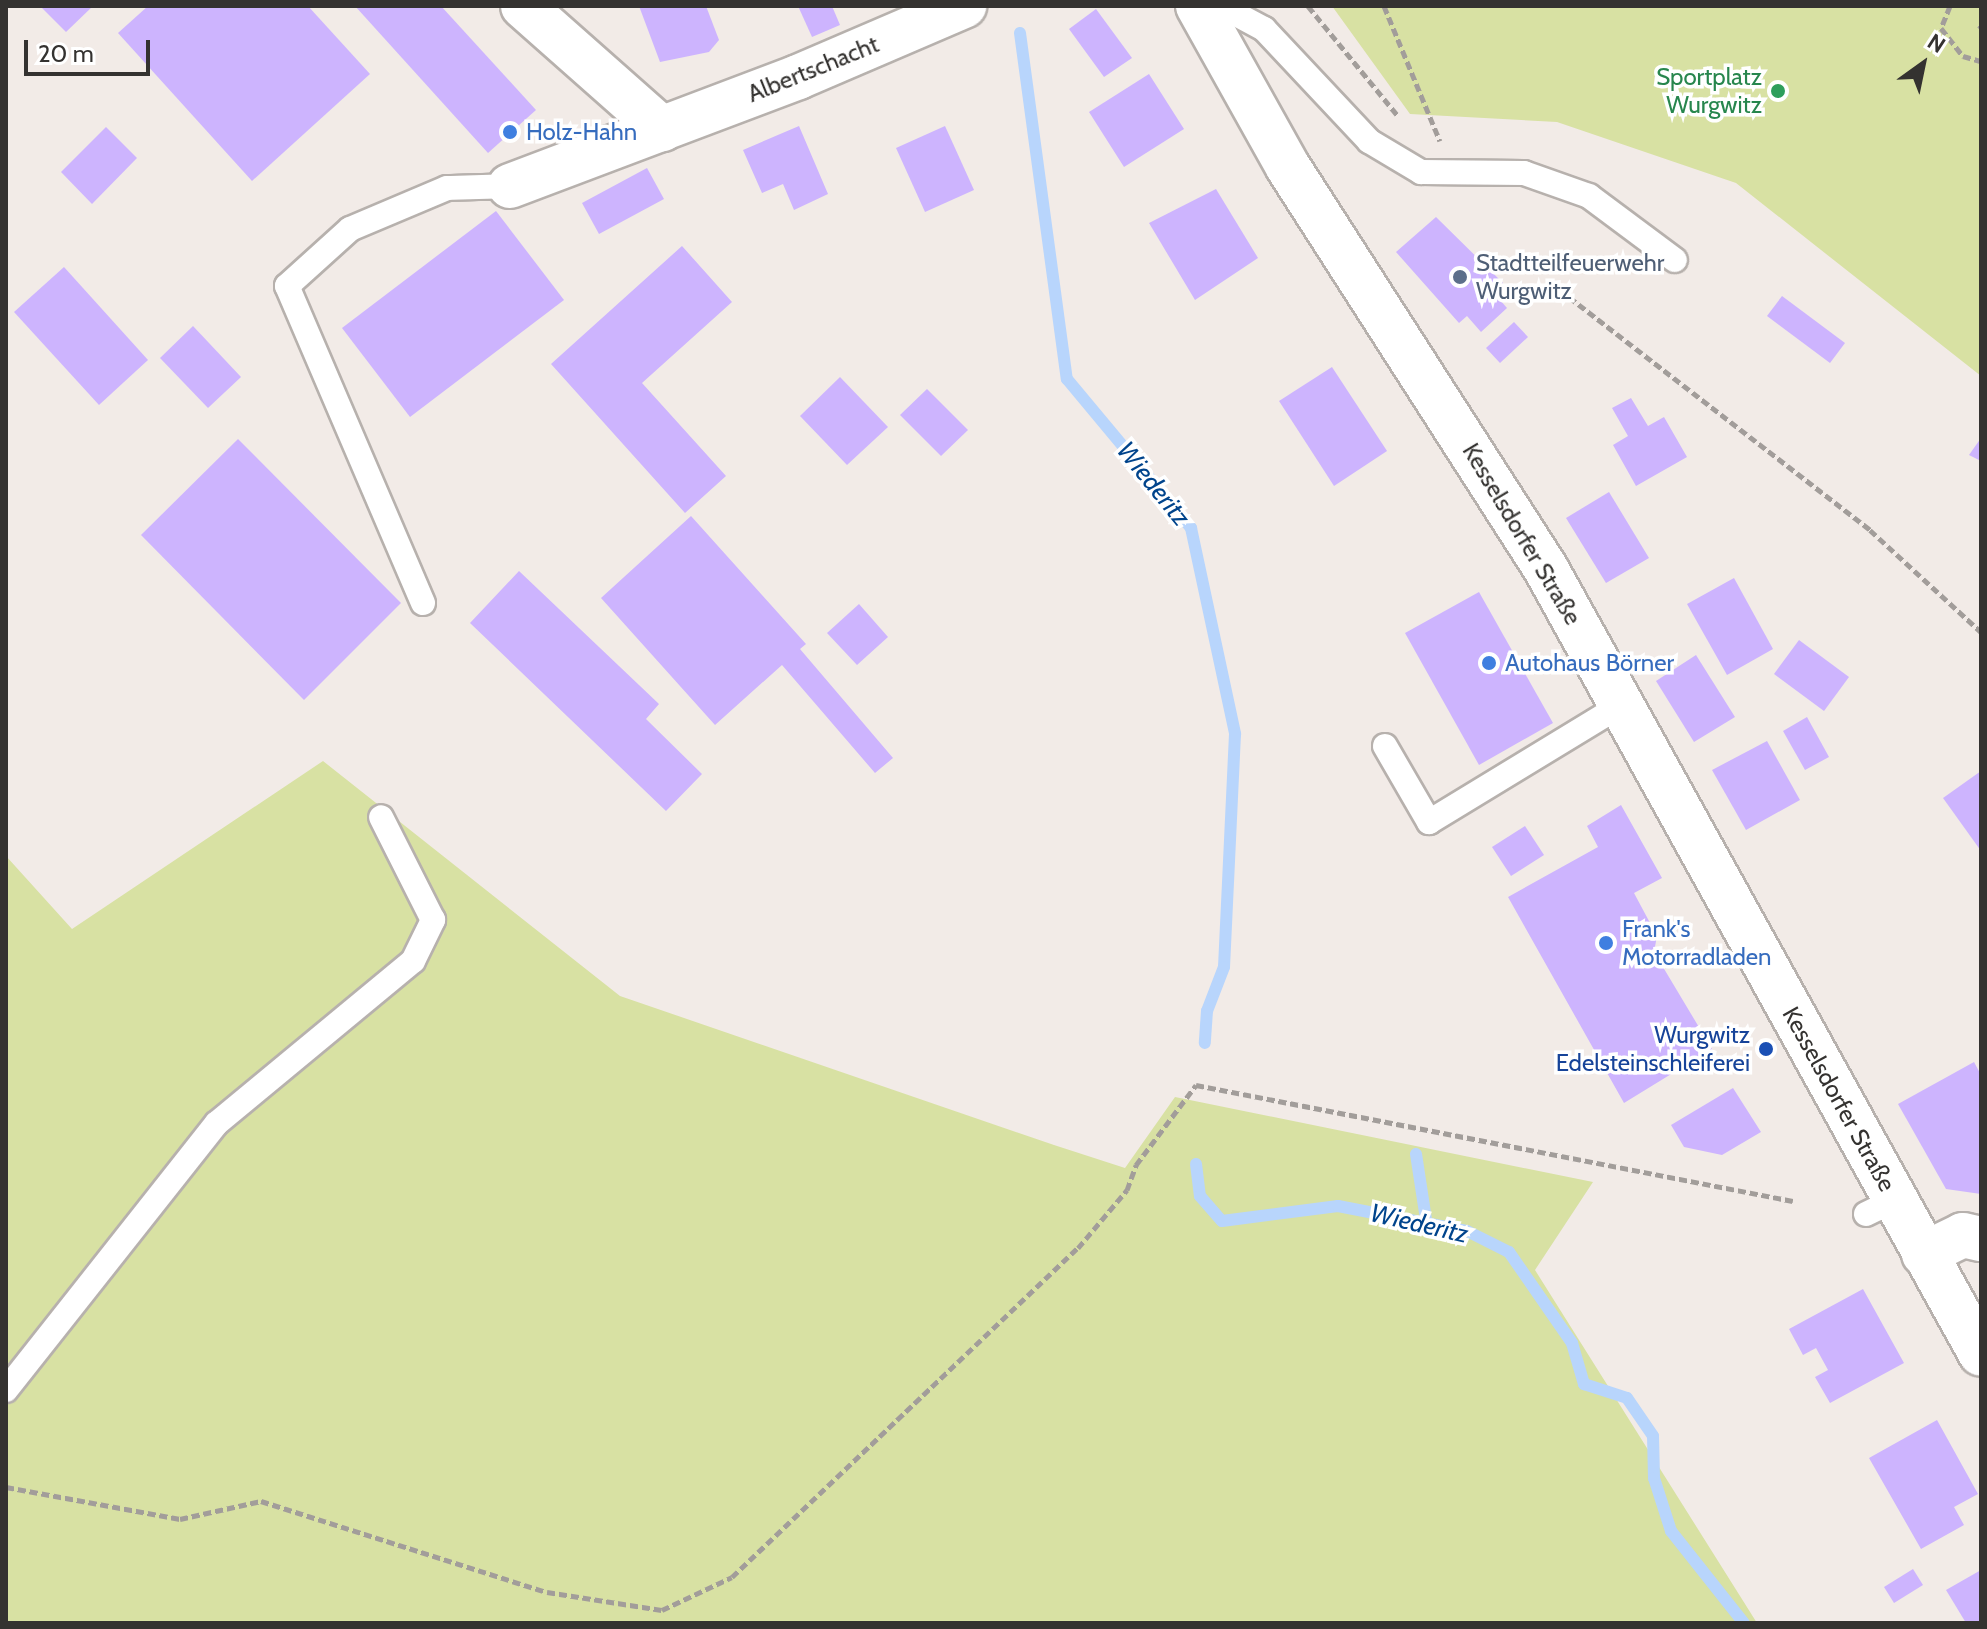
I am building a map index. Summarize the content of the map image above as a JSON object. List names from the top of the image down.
{
  "streets": {
    "main road": ["Albertschacht", "Kesselsdorfer Straße"]
  },
  "water": ["Wiederitz"],
  "places": [
    "Sportplatz Wurgwitz",
    "Holz-Hahn",
    "Stadtteilfeuerwehr Wurgwitz",
    "Autohaus Börner",
    "Frank's Motorradladen",
    "Wurgwitz Edelsteinschleiferei"
  ],
  "scale_bar": "20 m",
  "north": "top right"
}
